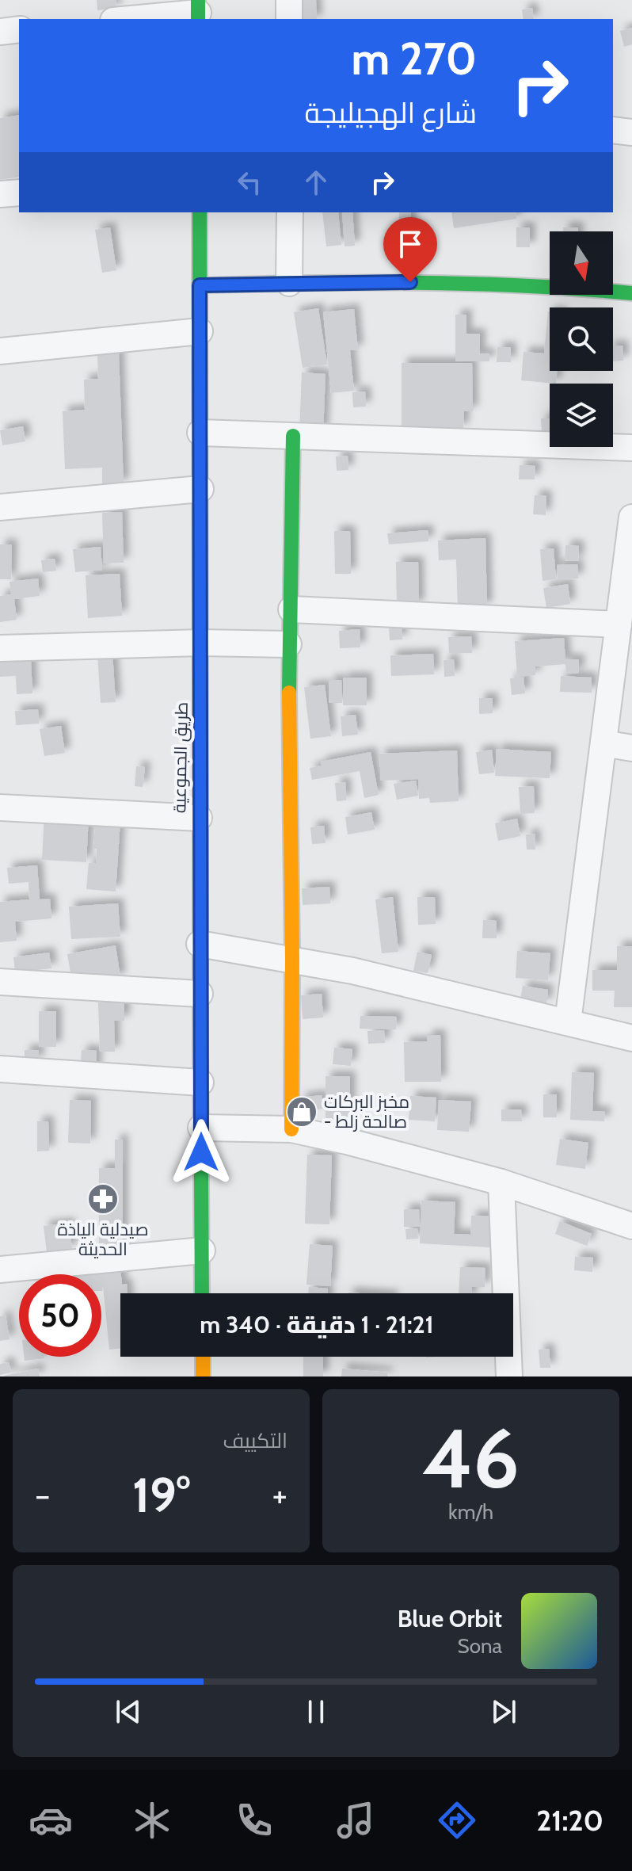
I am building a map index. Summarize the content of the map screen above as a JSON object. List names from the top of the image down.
{
  "streets": {
    "main road": ["طريق الجموعية"]
  },
  "places": {
    "shop": ["مخبز البركات - صالحة زلط"],
    "pharmacy": ["صيدلية الياذة الحديثة"]
  },
  "north": "bottom",
  "page": {
    "turn": ["270 m", "شارع الهجيليجة"],
    "limit": "50",
    "trip": "21:21 · 1 دقيقة · 340 m",
    "tile": [
      ["46", "km/h"],
      "التكييف"
    ],
    "heat": ["−", "19°", "+"],
    "song": ["Blue Orbit", "Sona"],
    "tabs": "21:20"
  }
}
